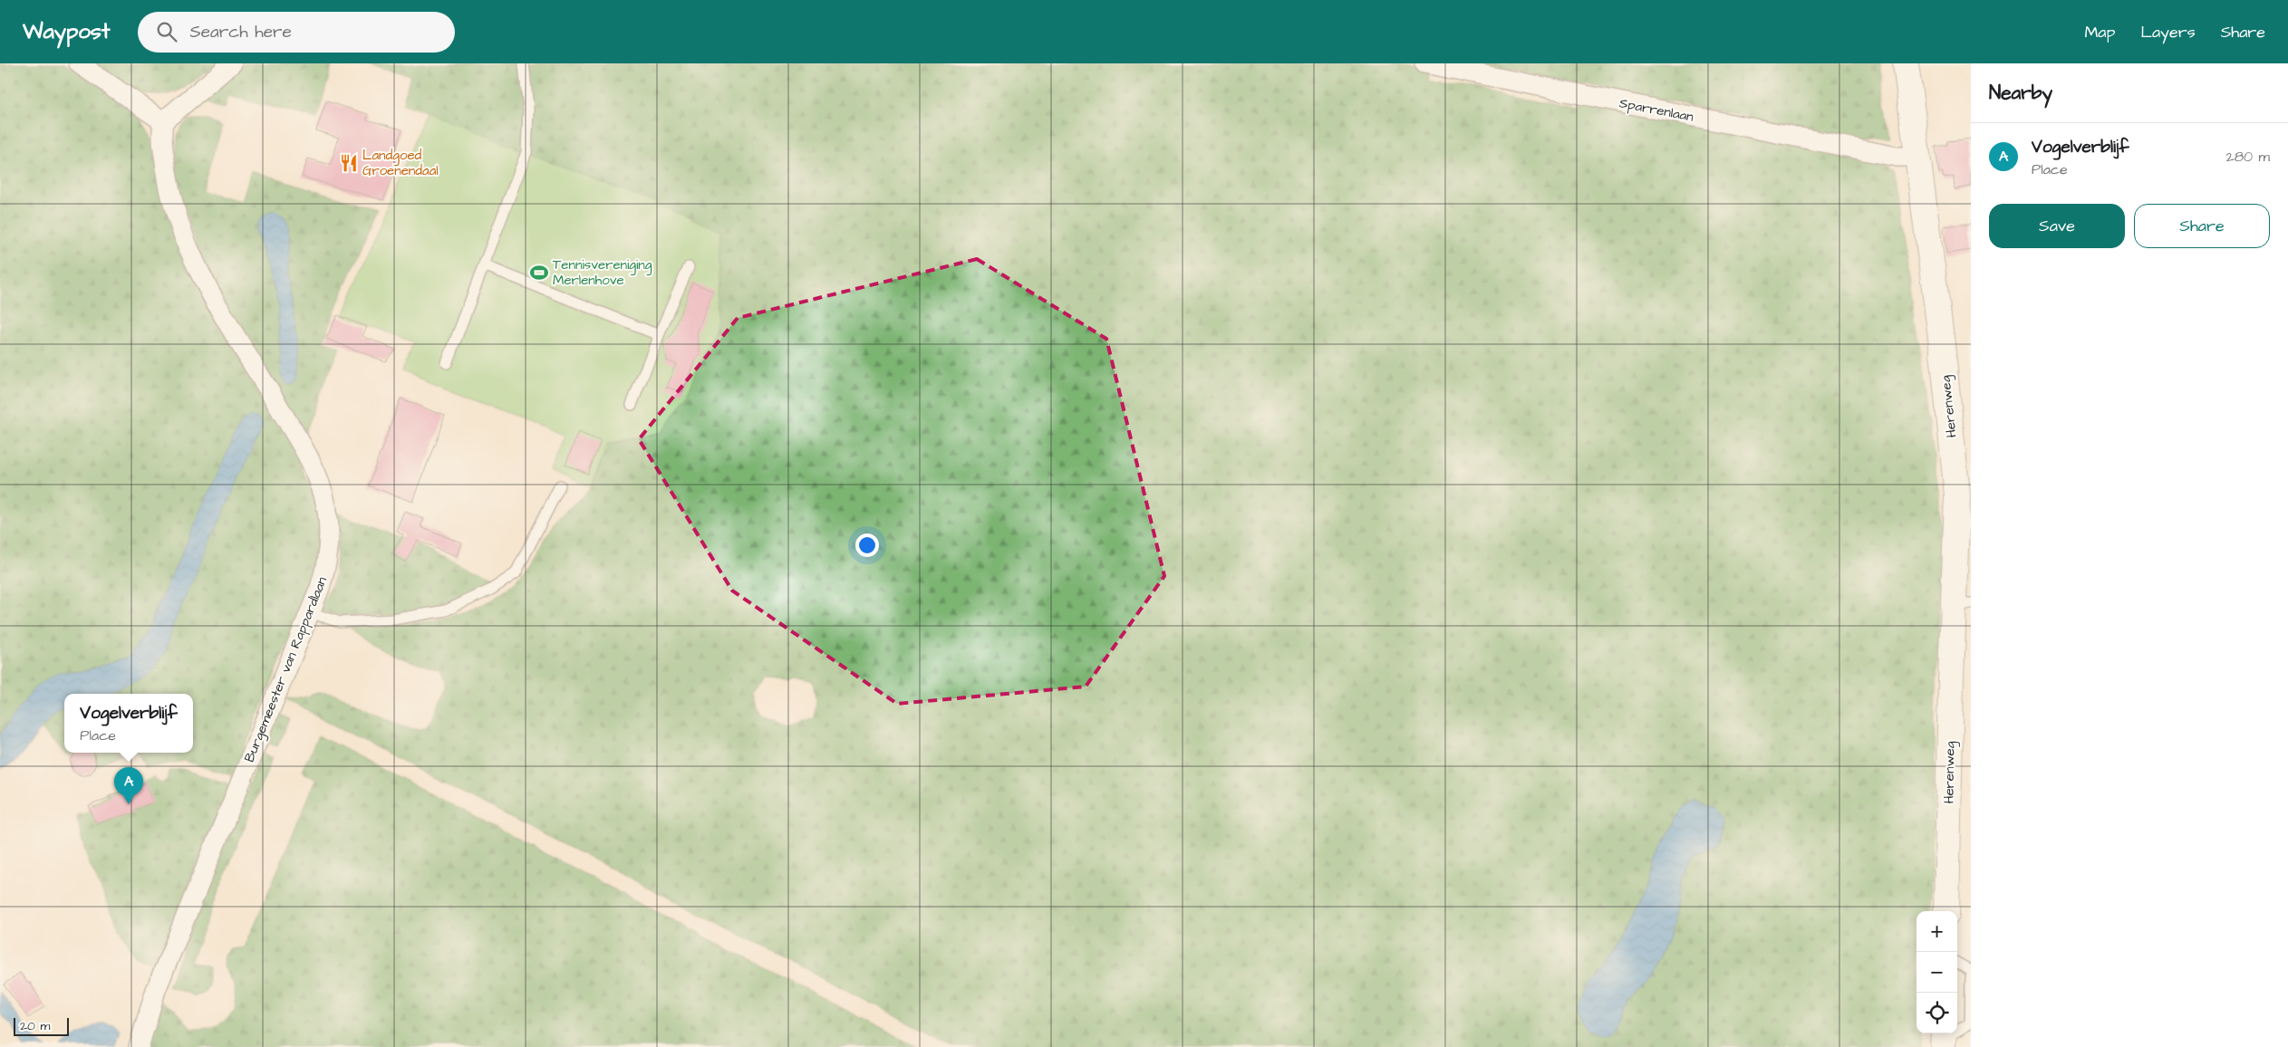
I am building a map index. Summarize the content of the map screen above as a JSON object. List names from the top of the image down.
{
  "streets": {
    "main road": ["Herenweg"],
    "street": ["Sparrenlaan", "Burgemeester van Rappardlaan"]
  },
  "crossings": [
    ["Sparrenlaan", "Herenweg"]
  ],
  "places": {
    "restaurant": ["Landgoed Groenendaal"],
    "sports": ["Tennisvereniging Merlenhove"]
  },
  "scale_bar": "20 m",
  "page": {
    "header": "Waypost",
    "search": "Search here",
    "nav": ["Map", "Layers", "Share"],
    "heading": "Nearby",
    "list": [
      {
        "mark": "A",
        "name": "Vogelverblijf",
        "note": "Place",
        "value": "280 m"
      }
    ],
    "buttons": ["Save", "Share"],
    "popup": ["Vogelverblijf", "Place"],
    "pins": "A",
    "map_buttons": ["+", "−"],
    "scale": "20 m"
  }
}
